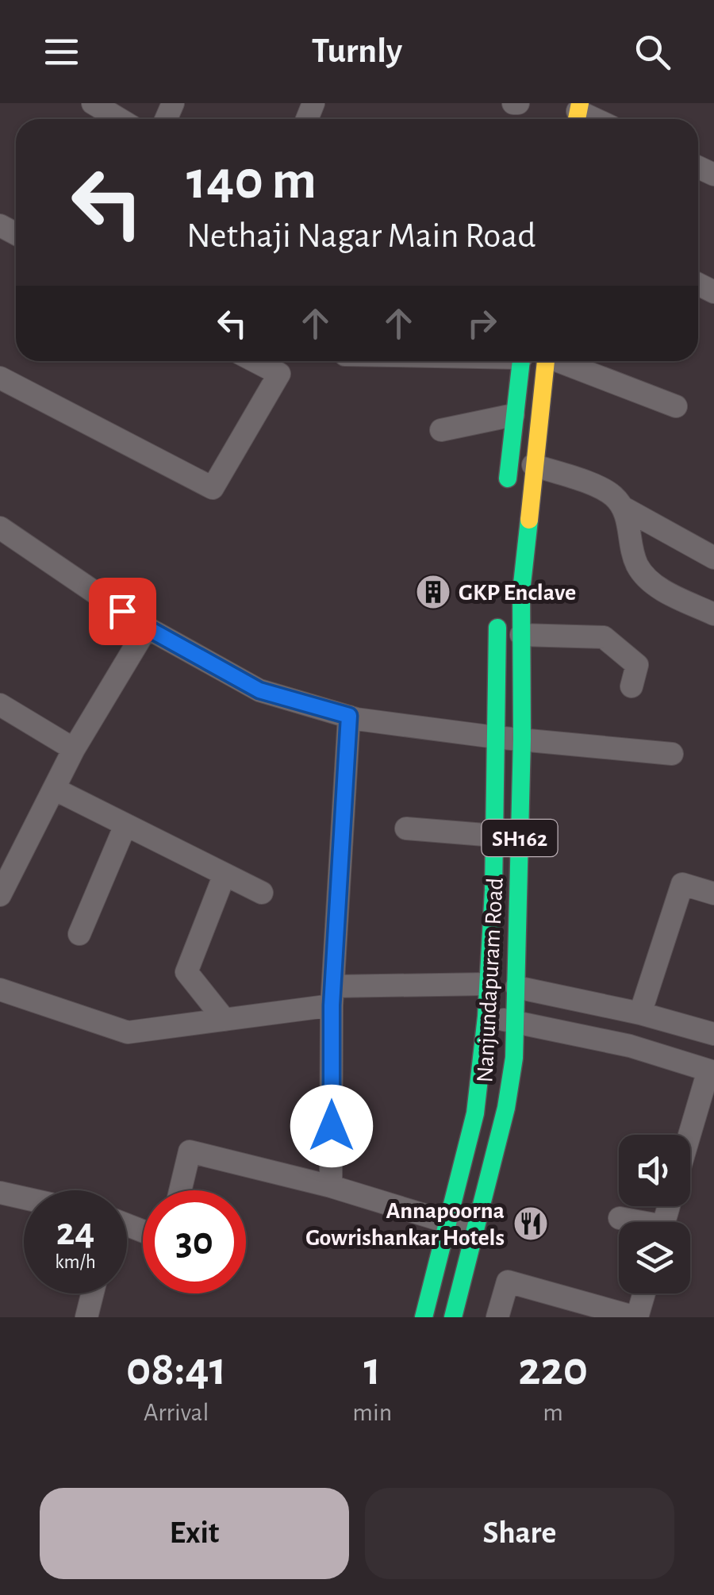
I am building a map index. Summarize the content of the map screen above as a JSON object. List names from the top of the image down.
{
  "streets": {
    "main road": ["SH162", "Nanjundapuram Road"]
  },
  "places": {
    "building": ["GKP Enclave"],
    "restaurant": ["Annapoorna Gowrishankar Hotels"]
  },
  "page": {
    "header": "Turnly",
    "turn": ["140 m", "Nethaji Nagar Main Road"],
    "speed": "24 km/h",
    "limit": "30",
    "eta": [
      "08:41",
      "Arrival",
      "1",
      "min",
      "220",
      "m"
    ],
    "buttons": ["Exit", "Share"]
  }
}
